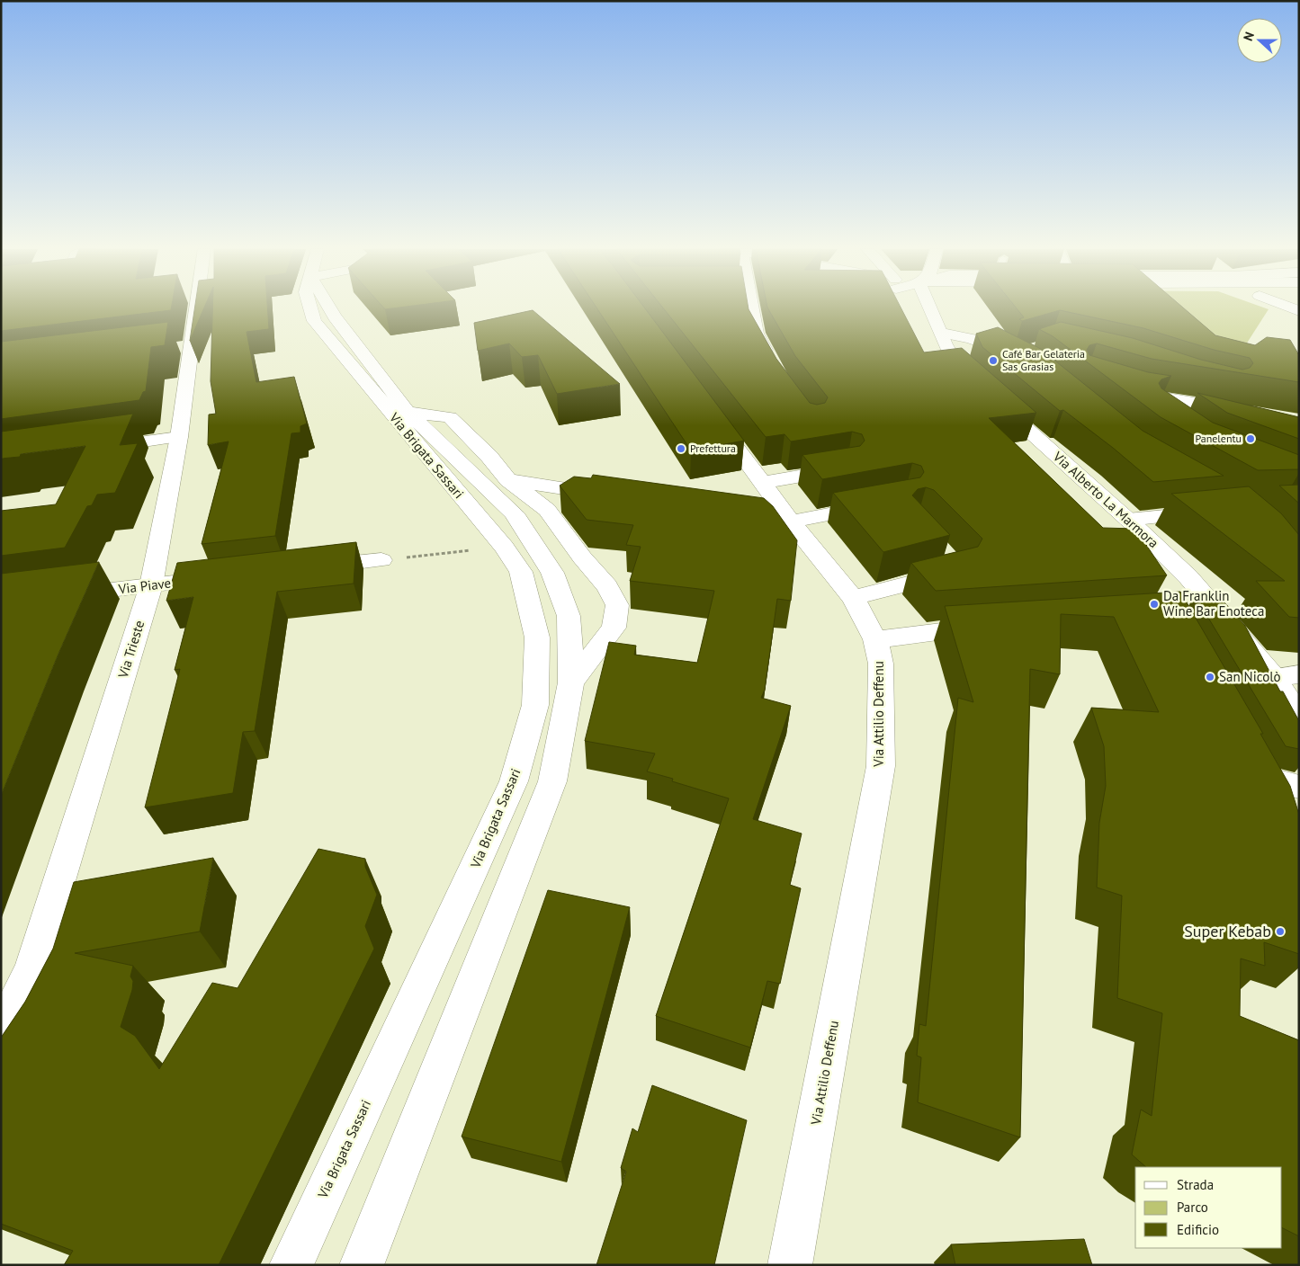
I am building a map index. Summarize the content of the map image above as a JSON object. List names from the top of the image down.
{
  "streets": {
    "street": [
      "Via Brigata Sassari",
      "Via Alberto La Marmora",
      "Via Piave",
      "Via Trieste",
      "Via Attilio Deffenu"
    ]
  },
  "crossings": [
    ["Via Piave", "Via Trieste"]
  ],
  "places": [
    "Café Bar Gelateria Sas Grasias",
    "Panelentu",
    "Prefettura",
    "Da Franklin Wine Bar Enoteca",
    "San Nicolò",
    "Super Kebab"
  ],
  "legend": ["Strada", "Parco", "Edificio"],
  "north": "left"
}
